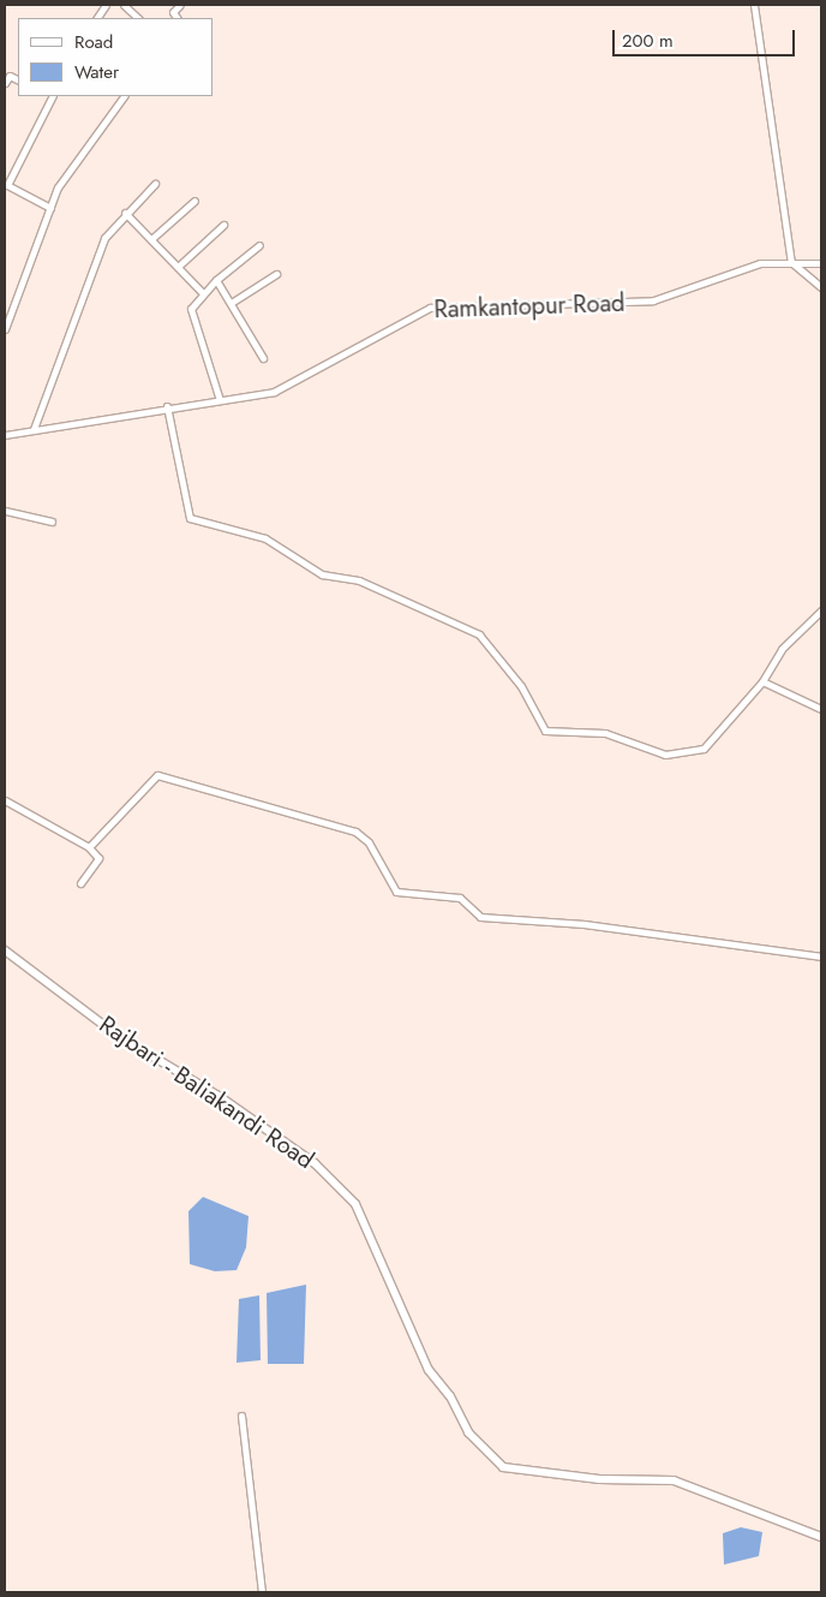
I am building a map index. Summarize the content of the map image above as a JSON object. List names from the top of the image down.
{
  "streets": {
    "main road": ["Rajbari - Baliakandi Road"],
    "street": ["Ramkantopur Road"]
  },
  "legend": ["Road", "Water"],
  "scale_bar": "200 m"
}
